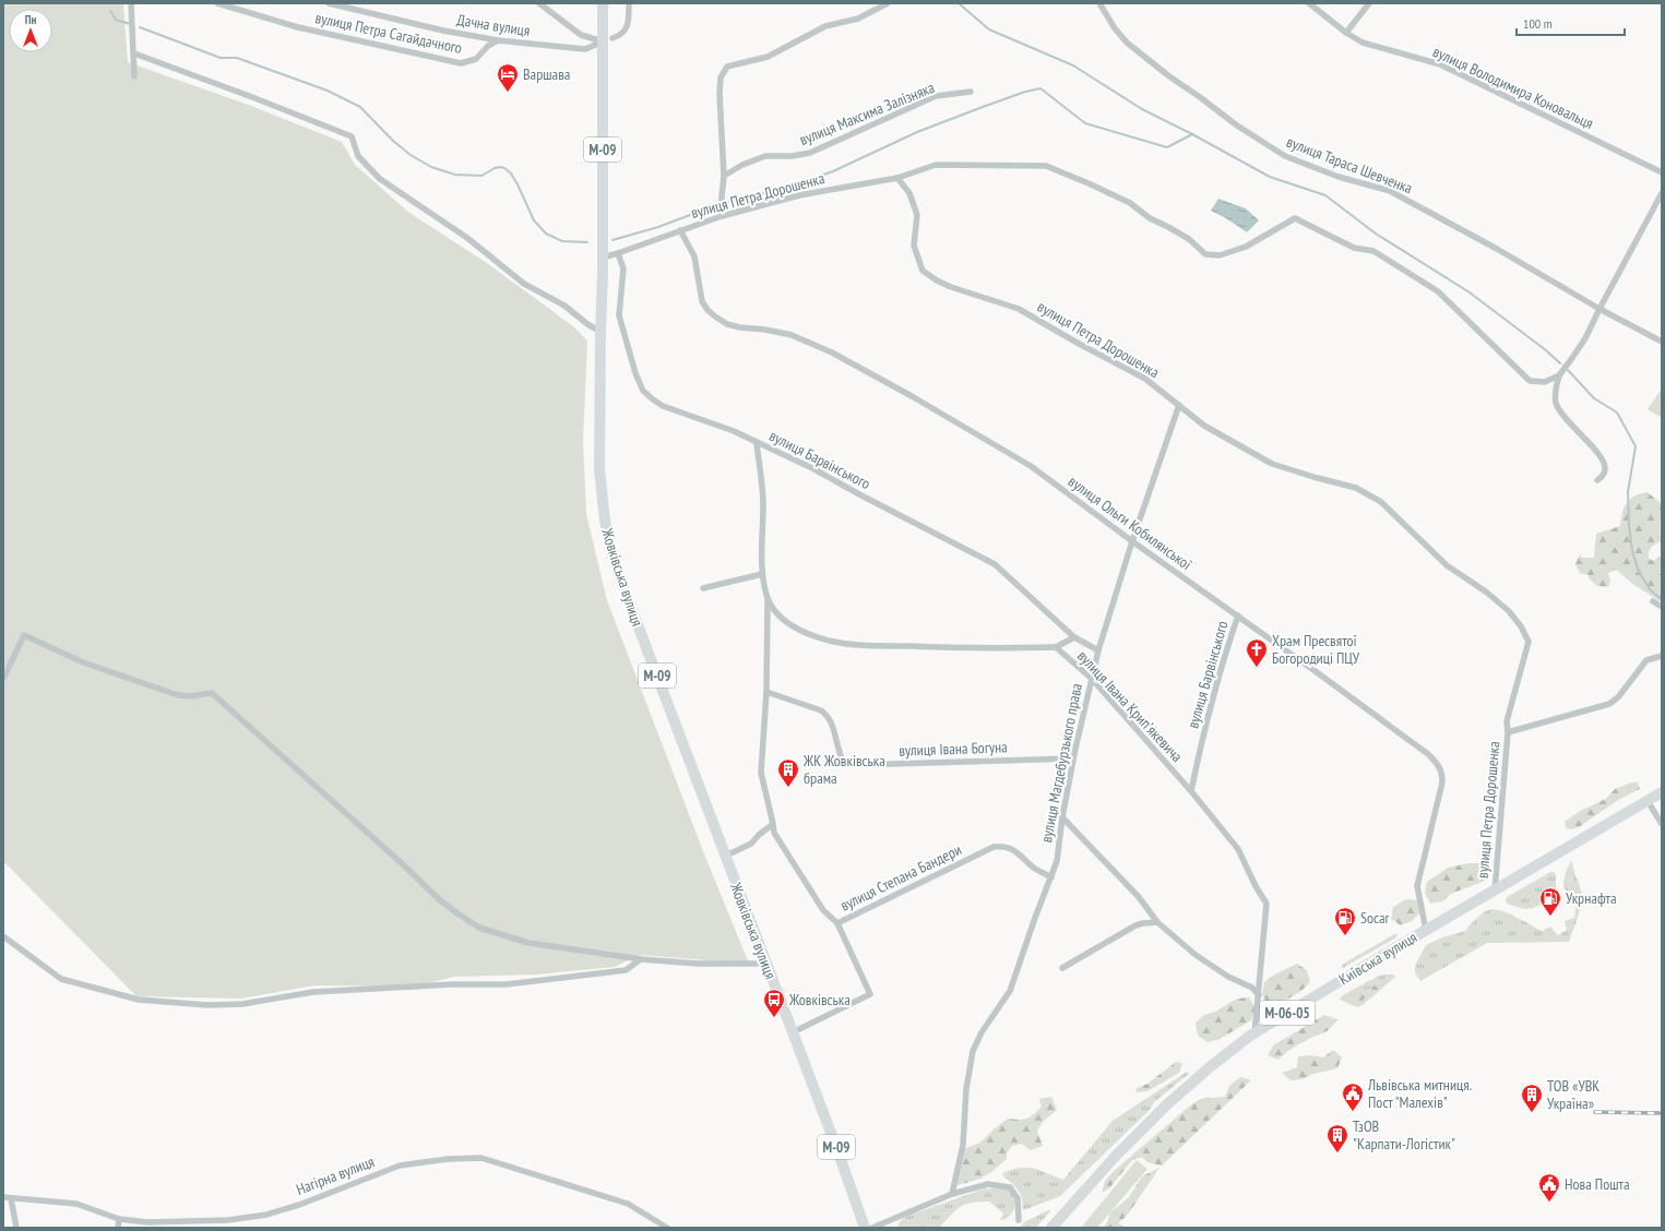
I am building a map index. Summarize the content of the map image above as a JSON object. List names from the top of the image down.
{
  "streets": {
    "highway": [
      "М-09",
      "Жовківська вулиця",
      "Київська вулиця",
      "М-06-05"
    ],
    "street": [
      "Дачна вулиця",
      "вулиця Петра Сагайдачного",
      "вулиця Володимира Коновальця",
      "вулиця Максима Залізняка",
      "вулиця Тараса Шевченка",
      "вулиця Петра Дорошенка",
      "вулиця Барвінського",
      "вулиця Ольги Кобилянської",
      "вулиця Івана Крипʼякевича",
      "вулиця Івана Богуна",
      "вулиця Магдебурзького права",
      "вулиця Степана Бандери",
      "Нагірна вулиця"
    ]
  },
  "crossings": [
    ["Дачна вулиця", "вулиця Петра Сагайдачного"],
    ["Дачна вулиця", "М-09"],
    ["М-09", "вулиця Петра Дорошенка"],
    ["М-09", "Жовківська вулиця"],
    ["М-09", "вулиця Степана Бандери"],
    ["вулиця Петра Дорошенка", "вулиця Барвінського"],
    ["вулиця Петра Дорошенка", "вулиця Ольги Кобилянської"],
    ["вулиця Петра Дорошенка", "Жовківська вулиця"],
    ["вулиця Петра Дорошенка", "вулиця Магдебурзького права"],
    ["вулиця Петра Дорошенка", "Київська вулиця"],
    ["вулиця Барвінського", "вулиця Ольги Кобилянської"],
    ["вулиця Барвінського", "вулиця Івана Крипʼякевича"],
    ["вулиця Барвінського", "вулиця Магдебурзького права"],
    ["вулиця Ольги Кобилянської", "вулиця Магдебурзького права"],
    ["вулиця Ольги Кобилянської", "Київська вулиця"],
    ["Жовківська вулиця", "вулиця Степана Бандери"],
    ["вулиця Івана Крипʼякевича", "вулиця Івана Богуна"],
    ["вулиця Івана Крипʼякевича", "вулиця Магдебурзького права"],
    ["вулиця Івана Крипʼякевича", "Київська вулиця"],
    ["вулиця Івана Богуна", "вулиця Магдебурзького права"],
    ["вулиця Магдебурзького права", "вулиця Степана Бандери"]
  ],
  "places": {
    "hotel": ["Варшава"],
    "church": ["Храм Пресвятої Богородиці ПЦУ"],
    "building": ["ЖК Жовківська брама", "ТОВ «УВК Україна»", "ТзОВ \"Карпати-Логістик\""],
    "fuel station": ["Укрнафта", "Socar"],
    "bus stop": ["Жовківська"],
    "public building": ["Львівська митниця. Пост \"Малехів\"", "Нова Пошта"]
  },
  "scale_bar": "100 m",
  "north": "top"
}
